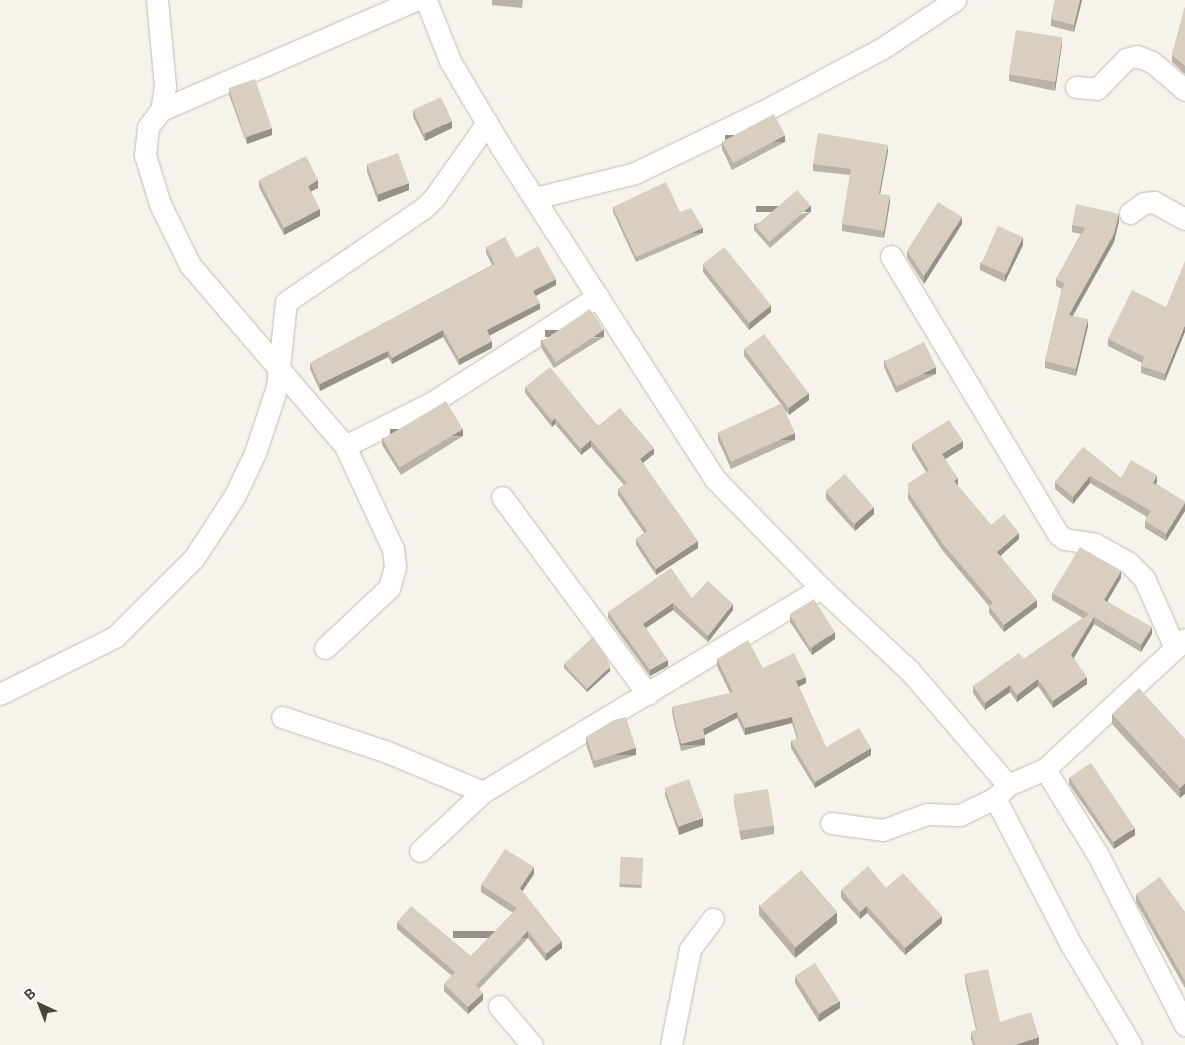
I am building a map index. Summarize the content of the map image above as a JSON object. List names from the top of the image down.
{
  "north": "top left"
}
